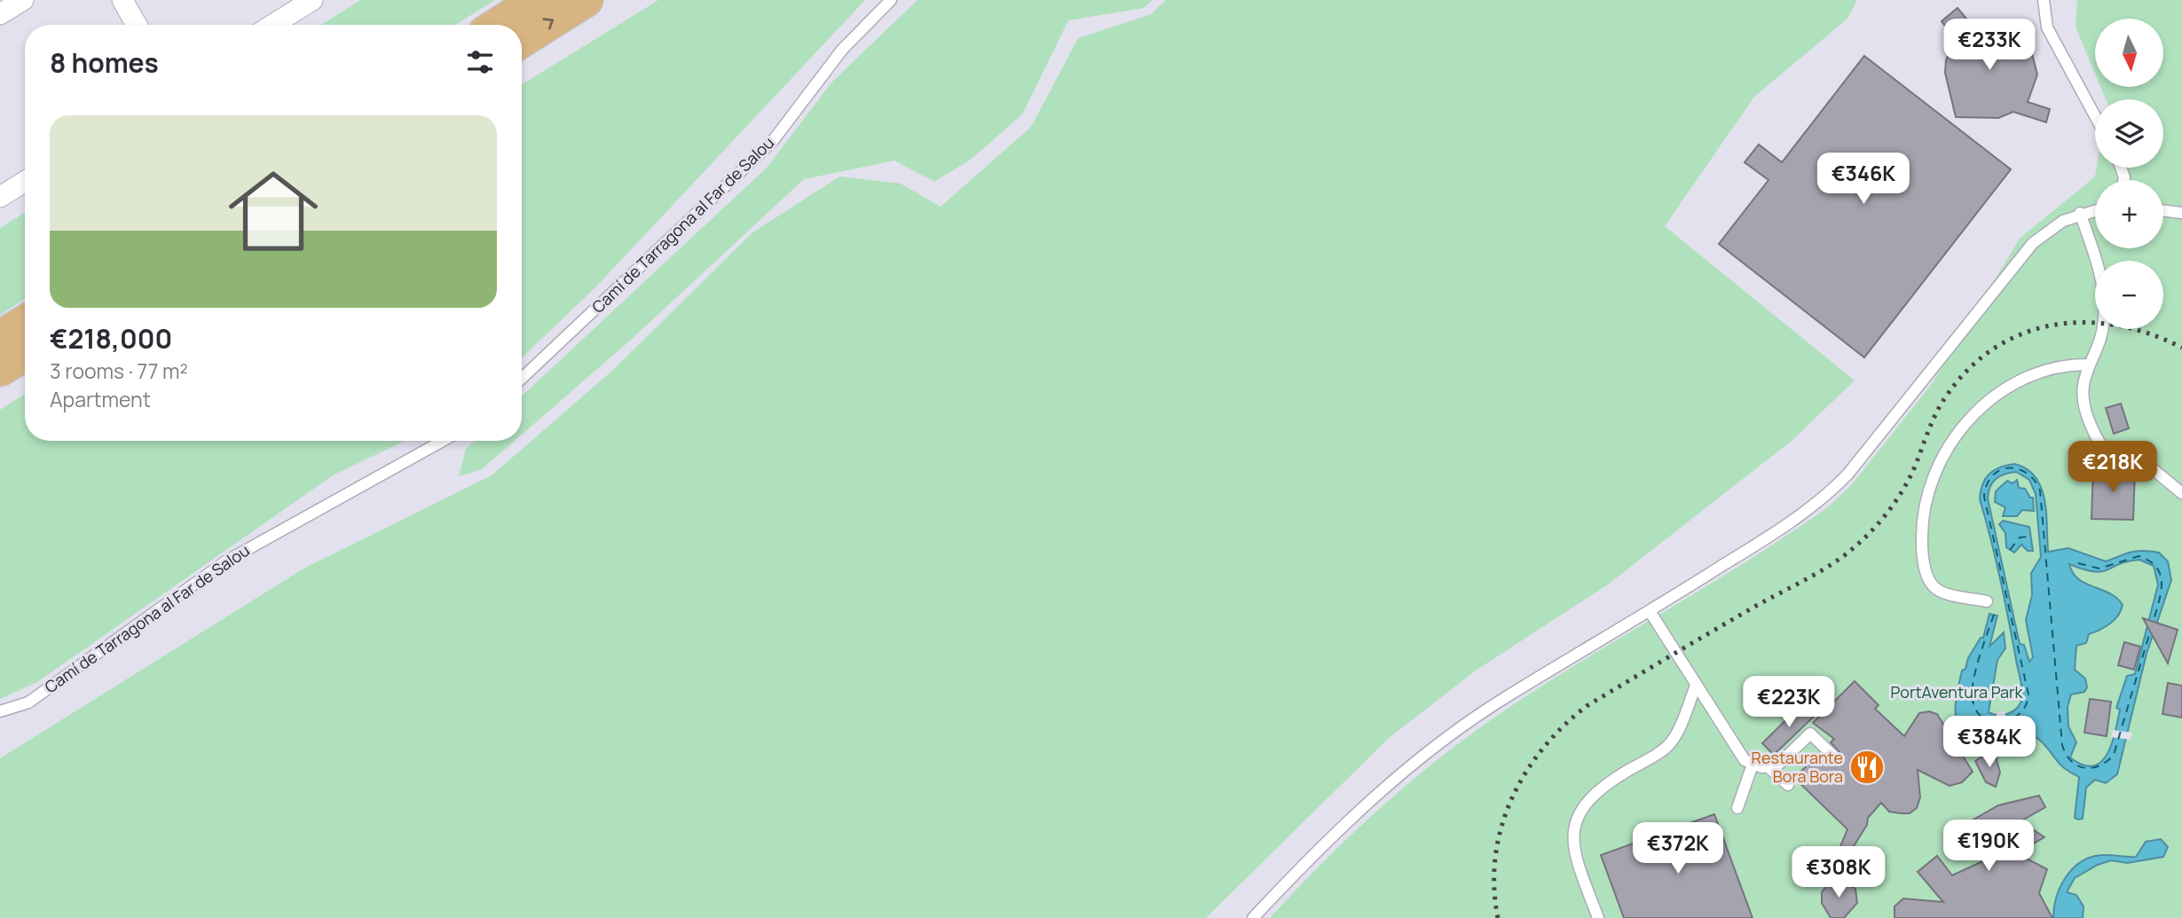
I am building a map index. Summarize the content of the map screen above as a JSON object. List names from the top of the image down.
{
  "streets": {
    "lane": ["Camí de Tarragona al Far de Salou"]
  },
  "parks": ["PortAventura Park"],
  "places": {
    "restaurant": ["Restaurante Bora Bora"]
  },
  "north": "bottom",
  "page": {
    "map_buttons": ["+", "−"],
    "price": [
      "€233K",
      "€346K",
      "€218K",
      "€223K",
      "€384K",
      "€190K",
      "€372K",
      "€308K"
    ],
    "heading": "8 homes",
    "list": [
      {
        "name": "€218,000",
        "note": "3 rooms · 77 m² · Apartment"
      }
    ]
  }
}
